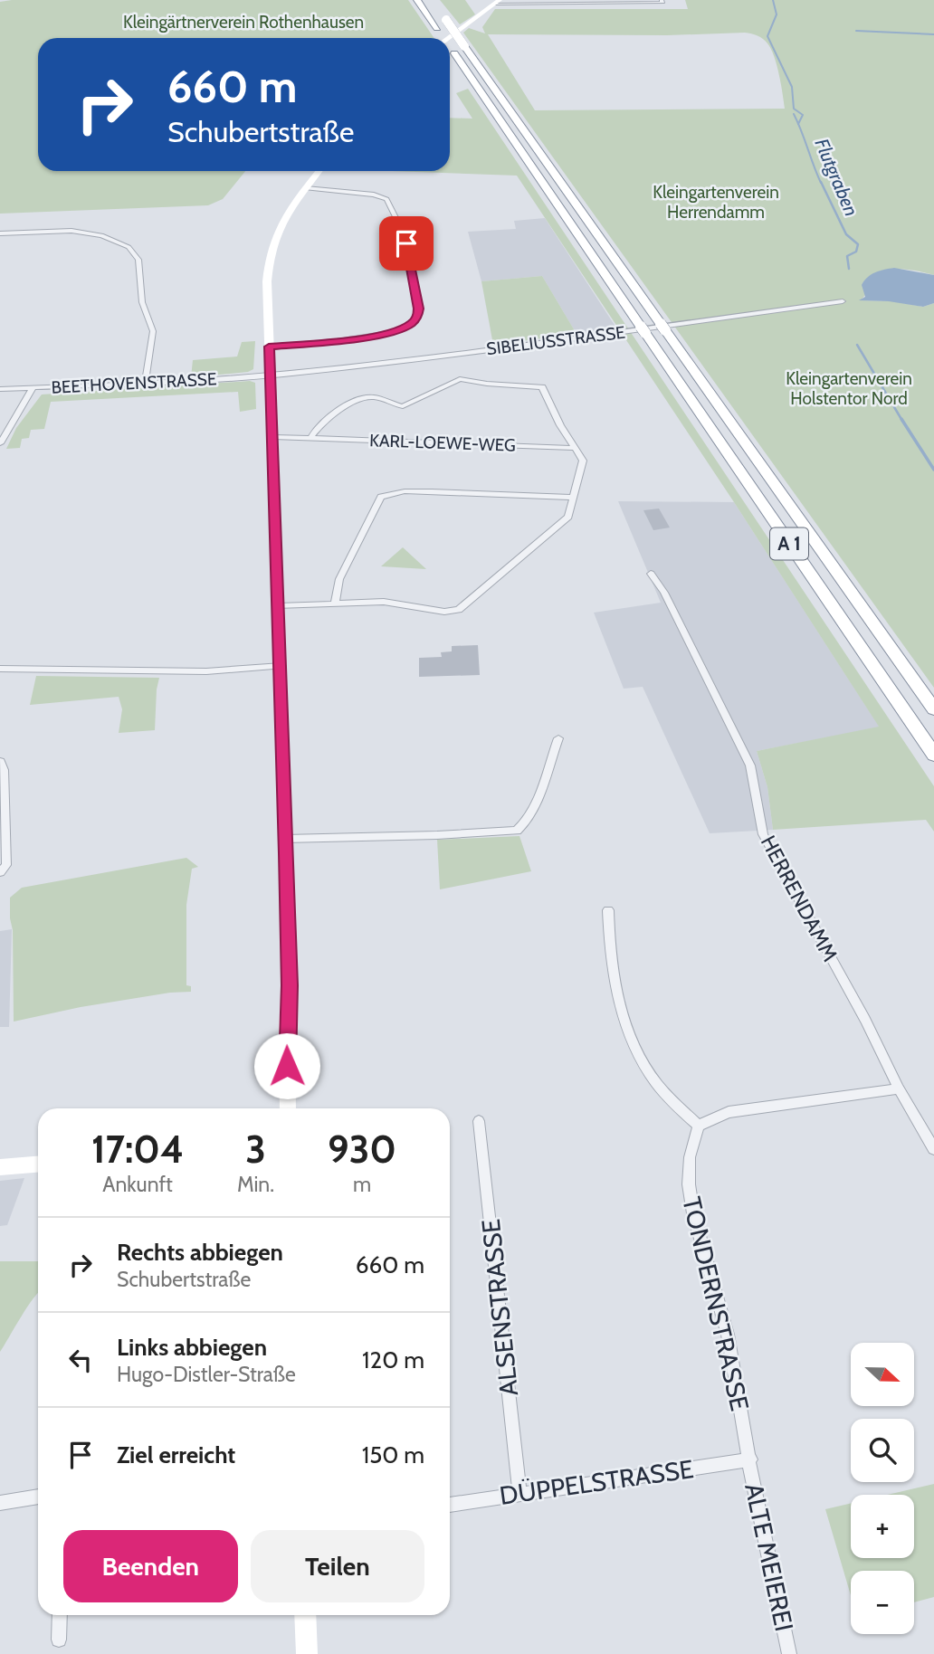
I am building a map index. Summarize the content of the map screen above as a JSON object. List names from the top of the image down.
{
  "streets": {
    "highway": ["A 1"],
    "street": [
      "SIBELIUSSTRASSE",
      "BEETHOVENSTRASSE",
      "KARL-LOEWE-WEG",
      "HERRENDAMM",
      "TONDERNSTRASSE",
      "ALSENSTRASSE",
      "DÜPPELSTRASSE",
      "ALTE MEIEREI"
    ]
  },
  "crossings": [
    ["SIBELIUSSTRASSE", "BEETHOVENSTRASSE"],
    ["TONDERNSTRASSE", "DÜPPELSTRASSE"],
    ["TONDERNSTRASSE", "ALTE MEIEREI"],
    ["ALSENSTRASSE", "DÜPPELSTRASSE"],
    ["DÜPPELSTRASSE", "ALTE MEIEREI"]
  ],
  "water": ["Flutgraben"],
  "parks": ["Kleingärtnerverein Rothenhausen", "Kleingartenverein Herrendamm", "Kleingartenverein Holstentor Nord"],
  "north": "right",
  "page": {
    "turn": ["660 m", "Schubertstraße"],
    "eta": [
      "17:04",
      "Ankunft",
      "3",
      "Min.",
      "930",
      "m"
    ],
    "list": [
      {
        "name": "Rechts abbiegen",
        "note": "Schubertstraße",
        "value": "660 m"
      },
      {
        "name": "Links abbiegen",
        "note": "Hugo-Distler-Straße",
        "value": "120 m"
      },
      {
        "name": "Ziel erreicht",
        "value": "150 m"
      }
    ],
    "map_buttons": ["+", "−"],
    "buttons": ["Beenden", "Teilen"]
  }
}
